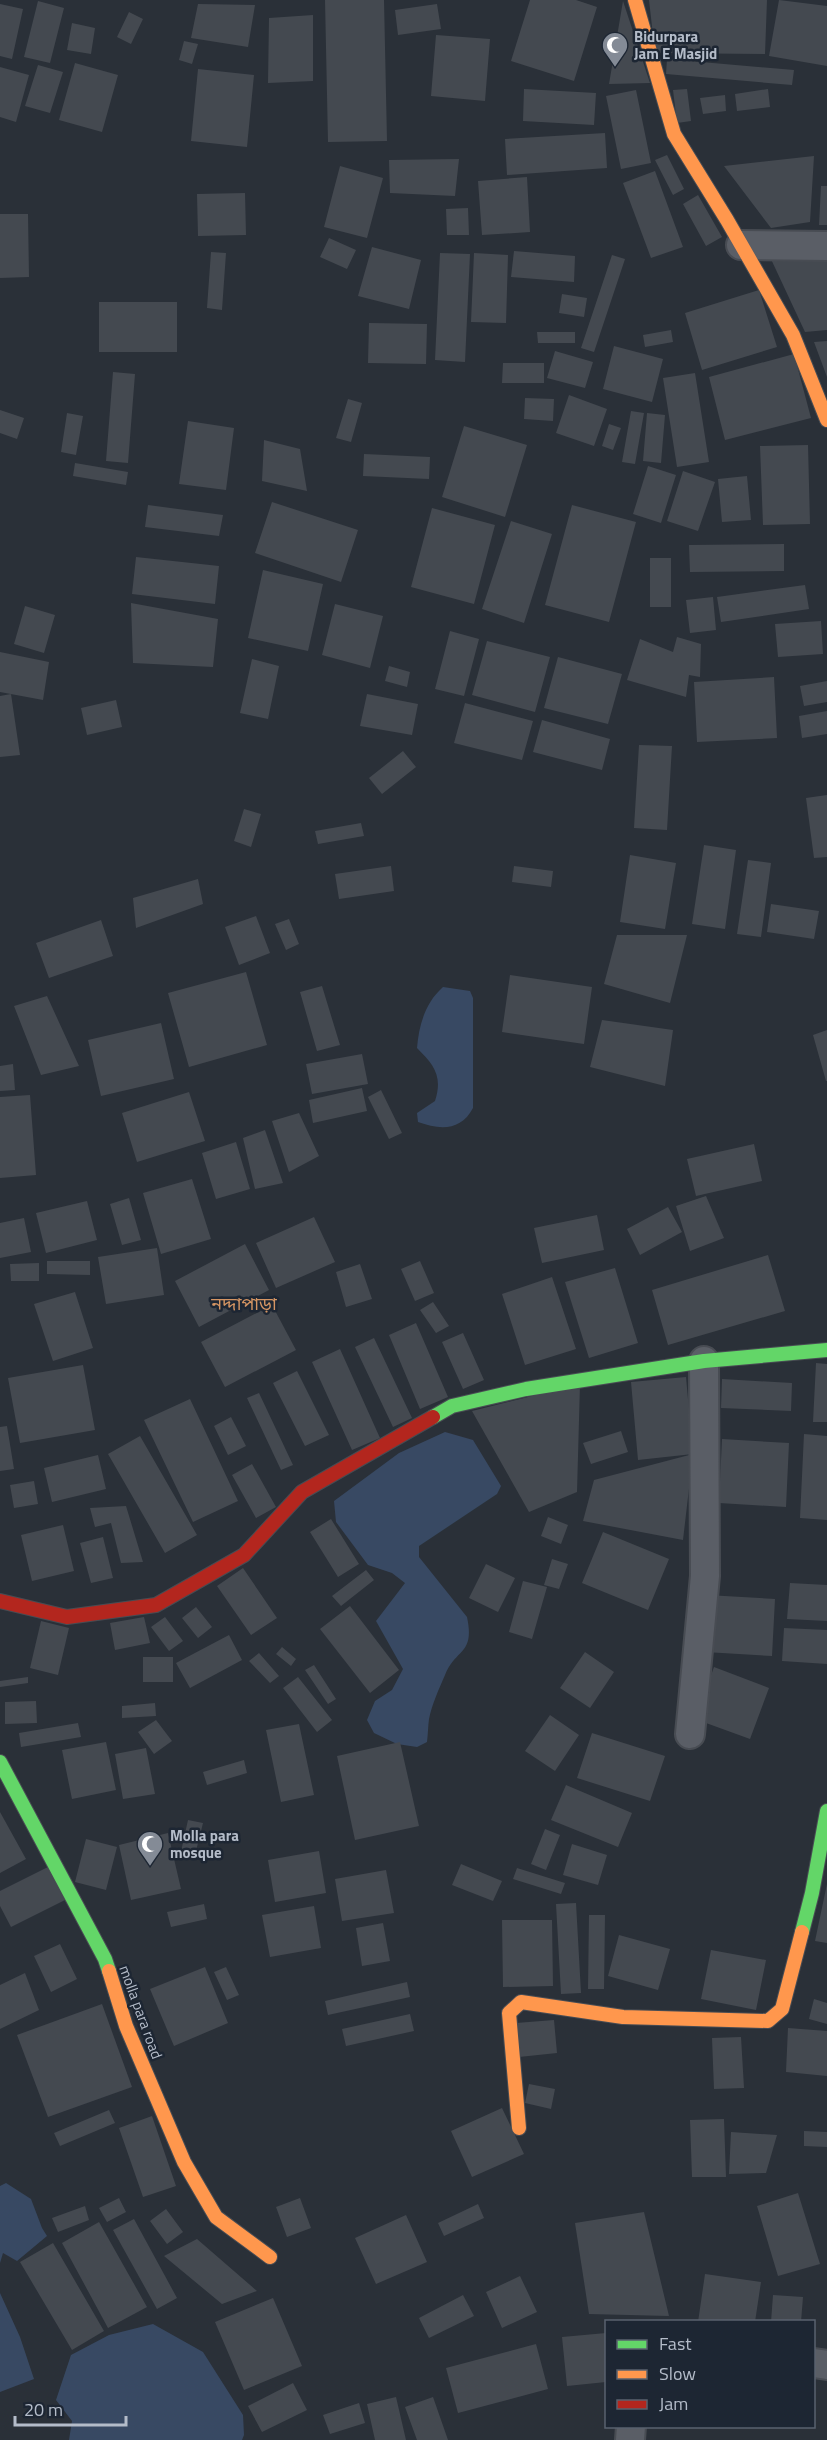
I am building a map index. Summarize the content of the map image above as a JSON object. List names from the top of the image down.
{
  "streets": {
    "street": ["molla para road"]
  },
  "districts": ["নদ্দাপাড়া"],
  "places": {
    "mosque": ["Bidurpara Jam E Masjid", "Molla para mosque"]
  },
  "legend": ["Fast", "Slow", "Jam"],
  "scale_bar": "20 m"
}
